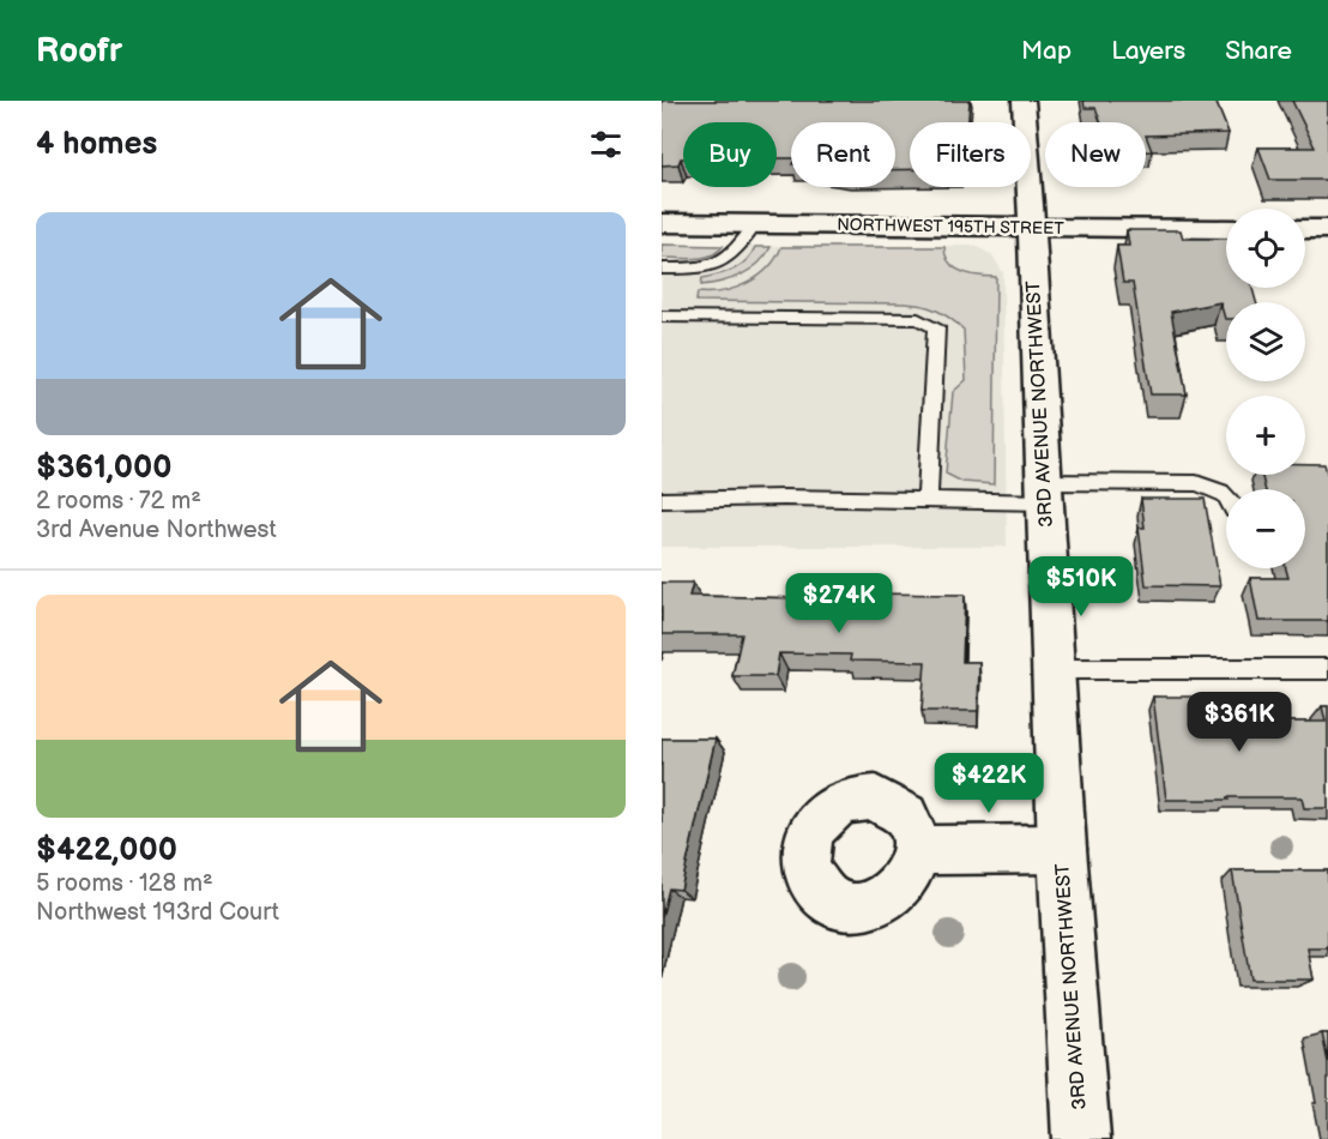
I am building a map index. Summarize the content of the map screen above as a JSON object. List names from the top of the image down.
{
  "streets": {
    "street": ["NORTHWEST 195TH STREET", "3RD AVENUE NORTHWEST"]
  },
  "crossings": [
    ["NORTHWEST 195TH STREET", "3RD AVENUE NORTHWEST"]
  ],
  "page": {
    "header": "Roofr",
    "nav": ["Map", "Layers", "Share"],
    "heading": "4 homes",
    "chip": [
      "Buy",
      "Rent",
      "Filters",
      "New"
    ],
    "list": [
      {
        "name": "$361,000",
        "note": "2 rooms · 72 m² · 3rd Avenue Northwest"
      },
      {
        "name": "$422,000",
        "note": "5 rooms · 128 m² · Northwest 193rd Court"
      }
    ],
    "map_buttons": ["+", "−"],
    "price": [
      "$510K",
      "$274K",
      "$361K",
      "$422K"
    ]
  }
}
